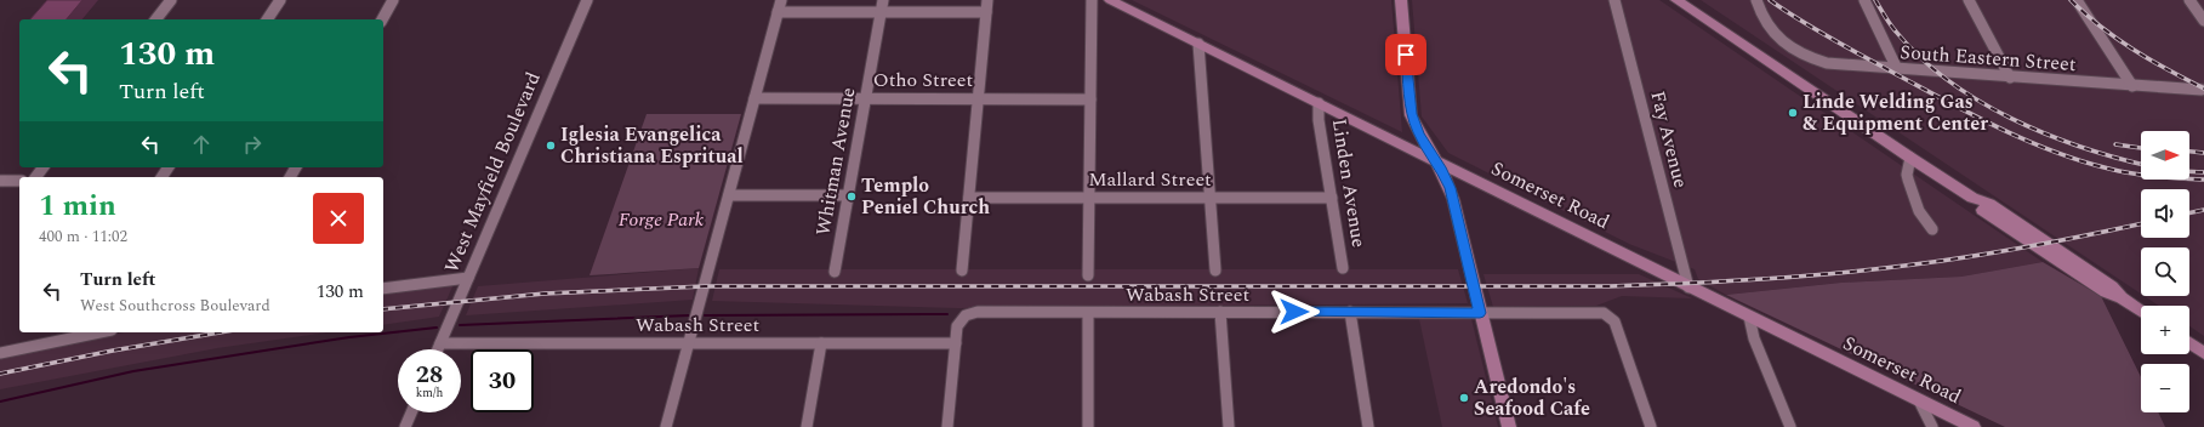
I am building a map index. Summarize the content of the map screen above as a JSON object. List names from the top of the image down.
{
  "streets": {
    "main road": ["Somerset Road"],
    "street": [
      "South Eastern Street",
      "Otho Street",
      "Fay Avenue",
      "Whitman Avenue",
      "West Mayfield Boulevard",
      "Mallard Street",
      "Linden Avenue",
      "Wabash Street"
    ]
  },
  "crossings": [
    ["Otho Street", "Whitman Avenue"],
    ["Fay Avenue", "Somerset Road"],
    ["West Mayfield Boulevard", "Wabash Street"],
    ["Mallard Street", "Linden Avenue"],
    ["Linden Avenue", "Somerset Road"]
  ],
  "parks": ["Forge Park"],
  "places": [
    "Linde Welding Gas & Equipment Center",
    "Iglesia Evangelica Christiana Espritual",
    "Templo Peniel Church",
    "Aredondo's Seafood Cafe"
  ],
  "north": "right",
  "page": {
    "turn": ["130 m", "Turn left"],
    "map_buttons": ["+", "−"],
    "heading": ["1 min", "400 m · 11:02"],
    "list": [
      {
        "name": "Turn left",
        "note": "West Southcross Boulevard",
        "value": "130 m"
      }
    ],
    "speed": "28 km/h",
    "limit": "30"
  }
}
